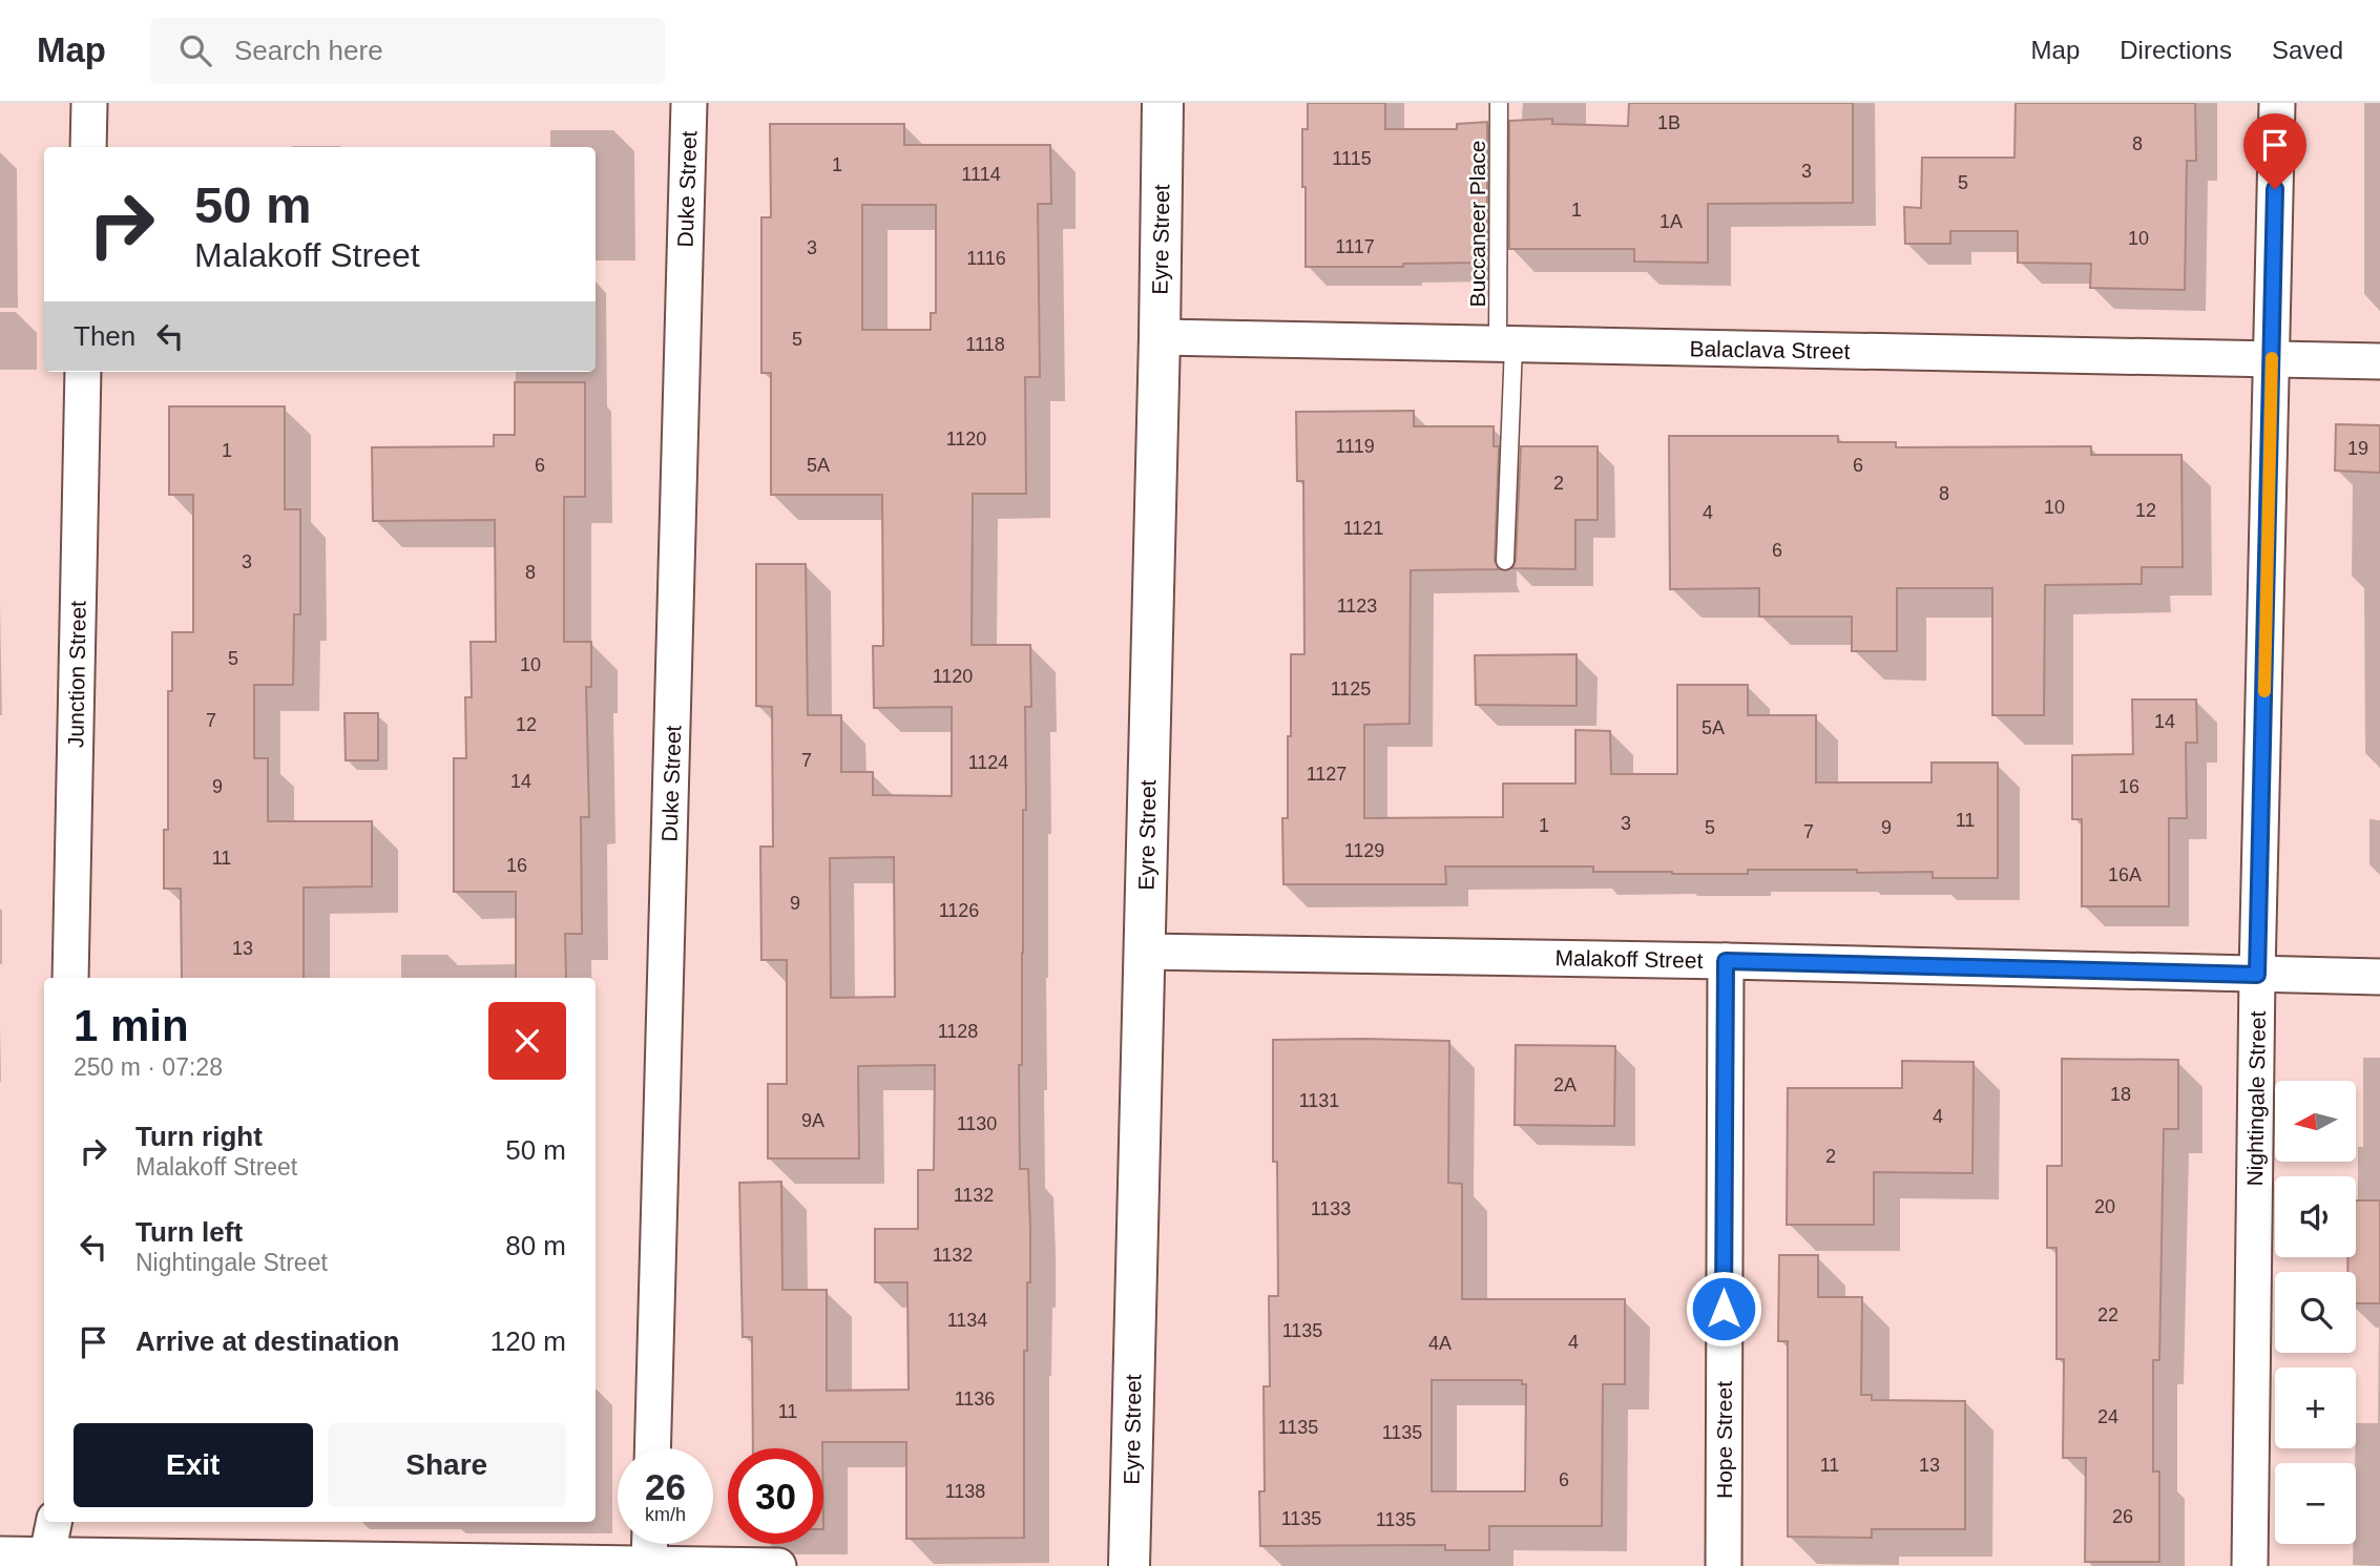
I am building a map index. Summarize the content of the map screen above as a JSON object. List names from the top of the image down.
{
  "streets": {
    "main road": ["Eyre Street"],
    "street": [
      "Duke Street",
      "Balaclava Street",
      "Junction Street",
      "Malakoff Street",
      "Nightingale Street",
      "Hope Street"
    ],
    "lane": ["Buccaneer Place"]
  },
  "crossings": [
    ["Buccaneer Place", "Balaclava Street"],
    ["Eyre Street", "Balaclava Street"],
    ["Eyre Street", "Malakoff Street"],
    ["Balaclava Street", "Nightingale Street"],
    ["Malakoff Street", "Nightingale Street"],
    ["Malakoff Street", "Hope Street"]
  ],
  "house_numbers": [
    "1B",
    "8",
    "1115",
    "1",
    "3",
    "1114",
    "5",
    "1",
    "1A",
    "10",
    "1117",
    "3",
    "1116",
    "5",
    "1118",
    "1120",
    "1119",
    "19",
    "1",
    "6",
    "5A",
    "6",
    "2",
    "8",
    "10",
    "12",
    "4",
    "1121",
    "6",
    "3",
    "8",
    "1123",
    "5",
    "10",
    "1120",
    "1125",
    "7",
    "14",
    "12",
    "5A",
    "7",
    "1124",
    "1127",
    "14",
    "9",
    "16",
    "11",
    "3",
    "1",
    "5",
    "9",
    "7",
    "1129",
    "11",
    "16",
    "16A",
    "9",
    "1126",
    "13",
    "1128",
    "2A",
    "18",
    "1131",
    "4",
    "9A",
    "1130",
    "2",
    "1132",
    "20",
    "1133",
    "1132",
    "22",
    "1134",
    "1135",
    "4",
    "4A",
    "1136",
    "11",
    "24",
    "1135",
    "1135",
    "11",
    "13",
    "6",
    "1138",
    "26",
    "1135",
    "1135"
  ],
  "north": "left",
  "page": {
    "header": "Map",
    "search": "Search here",
    "nav": ["Map", "Directions", "Saved"],
    "turn": ["50 m", "Malakoff Street"],
    "then": "Then",
    "heading": ["1 min", "250 m · 07:28"],
    "map_buttons": ["+", "−"],
    "list": [
      {
        "name": "Turn right",
        "note": "Malakoff Street",
        "value": "50 m"
      },
      {
        "name": "Turn left",
        "note": "Nightingale Street",
        "value": "80 m"
      },
      {
        "name": "Arrive at destination",
        "value": "120 m"
      }
    ],
    "buttons": ["Exit", "Share"],
    "speed": "26 km/h",
    "limit": "30"
  }
}
